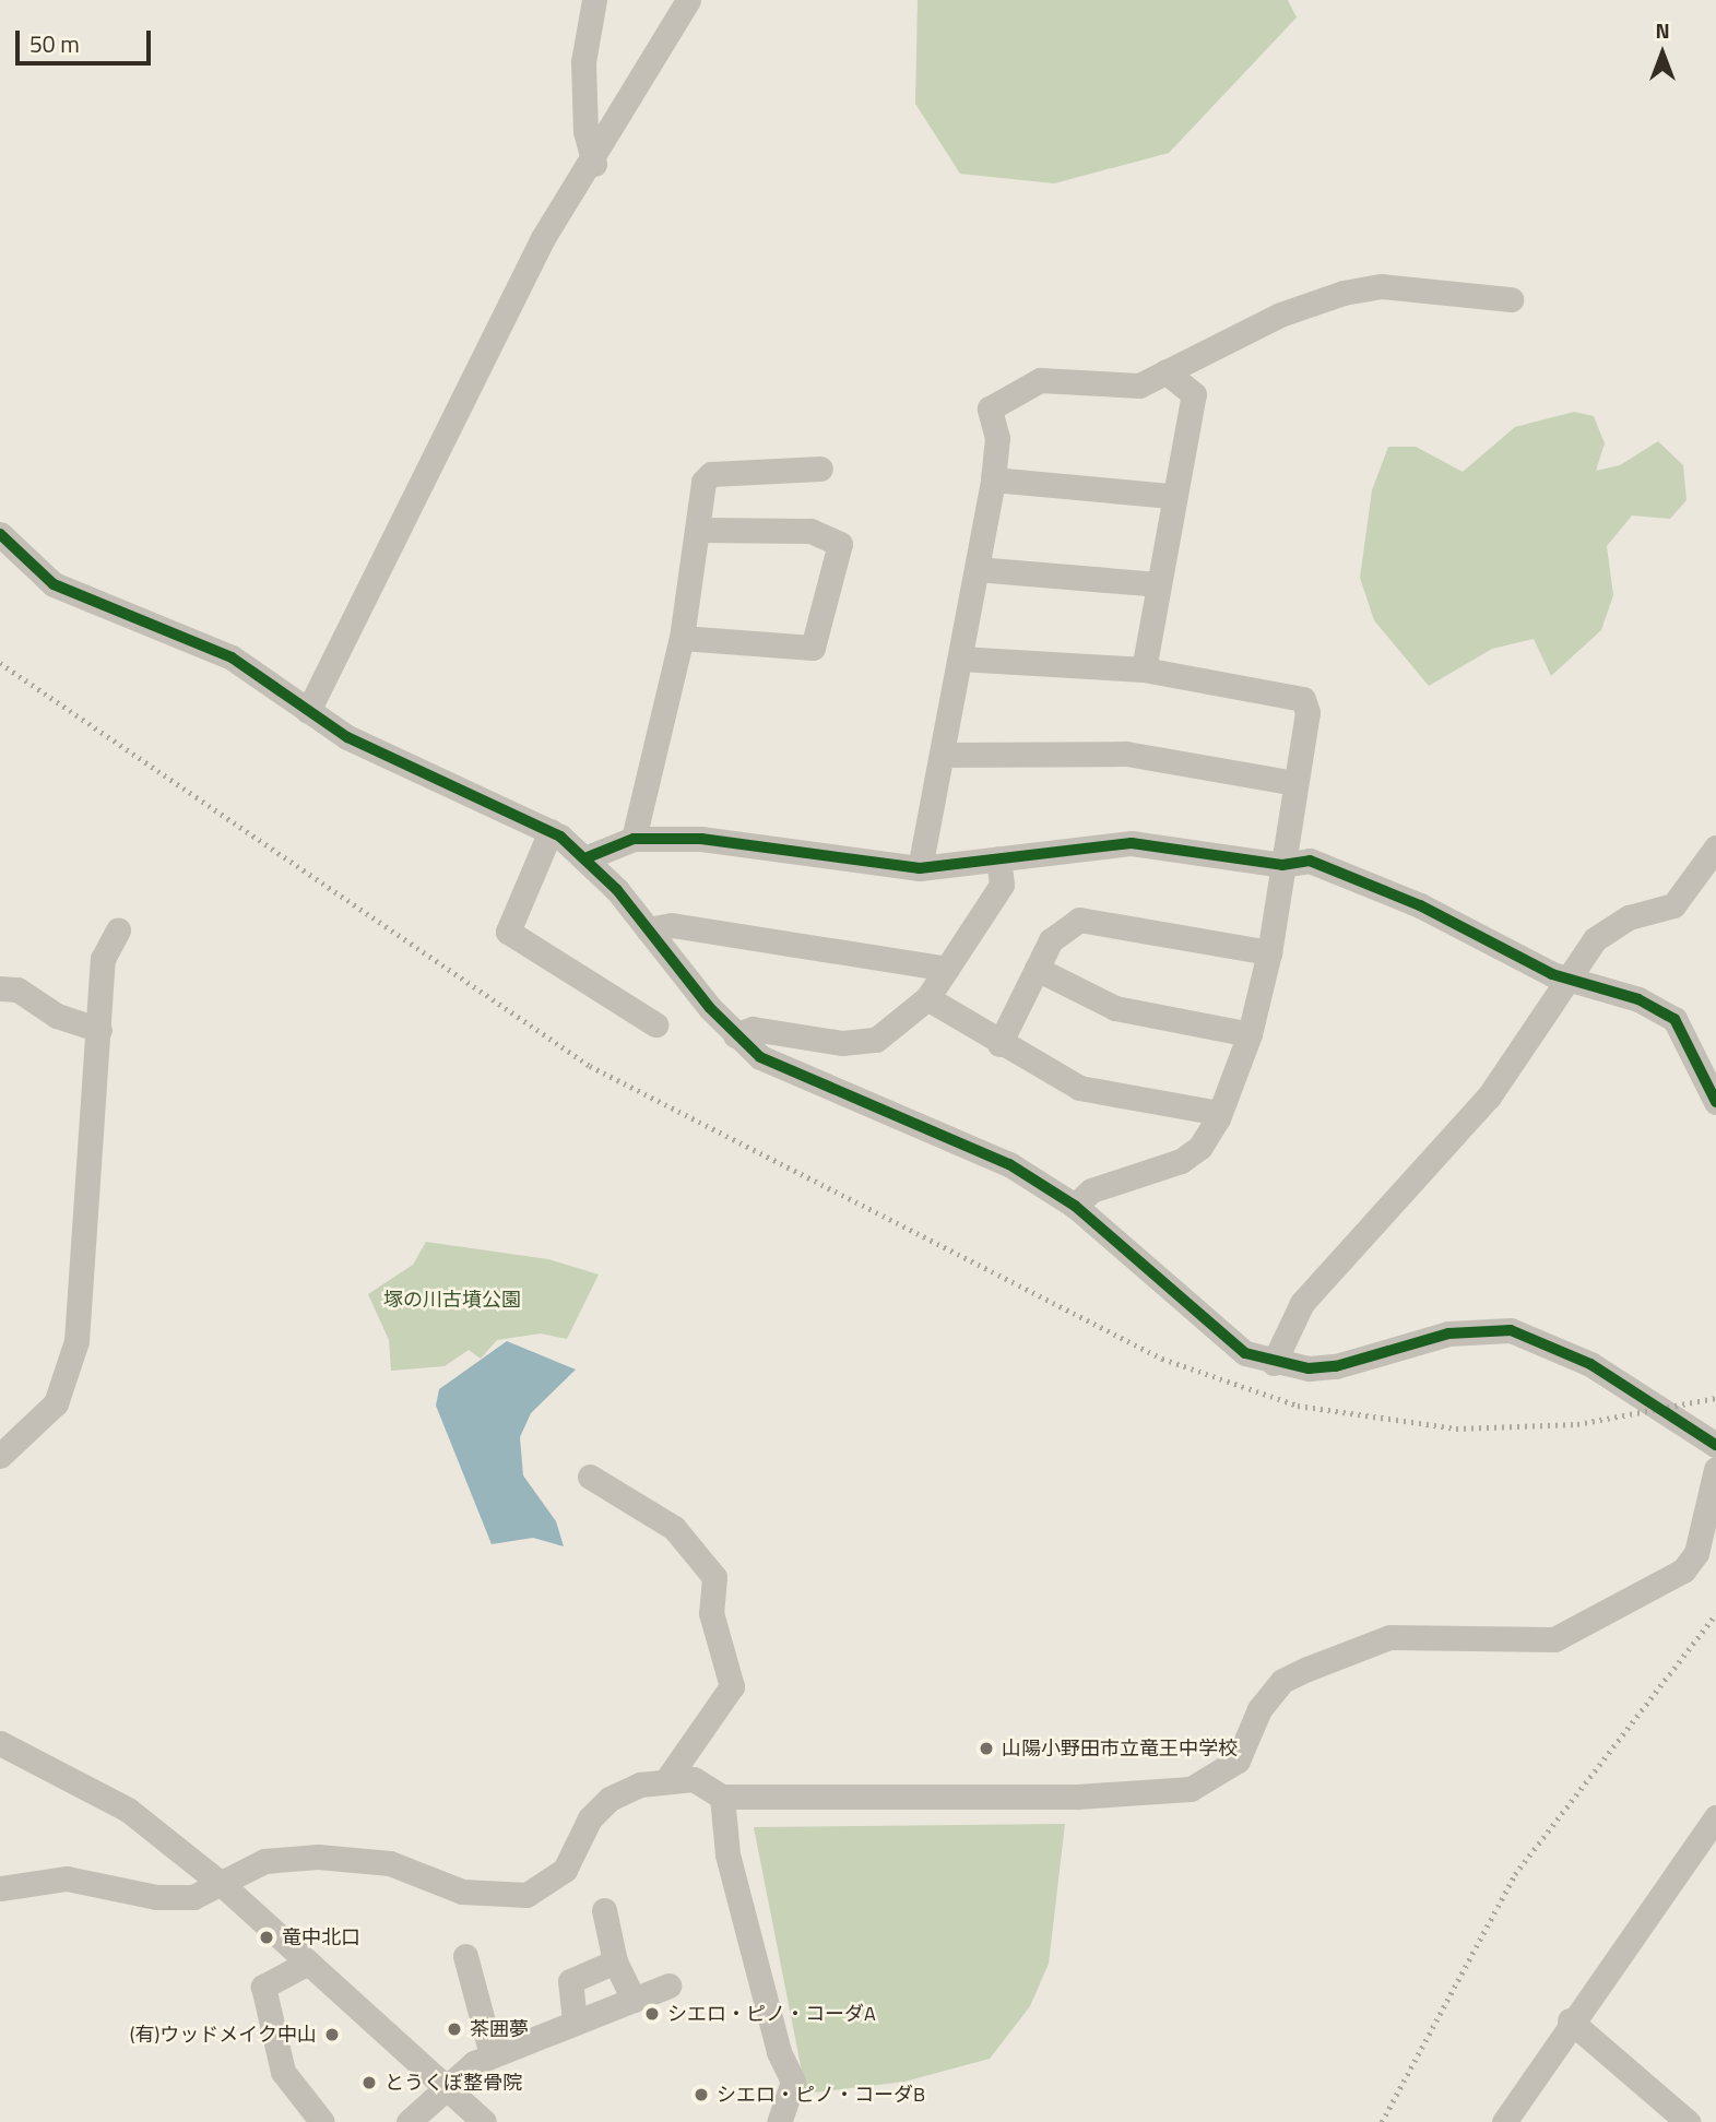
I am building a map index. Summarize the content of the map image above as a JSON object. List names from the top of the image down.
{
  "parks": ["塚の川古墳公園"],
  "places": [
    "山陽小野田市立竜王中学校",
    "竜中北口",
    "シエロ・ピノ・コーダA",
    "茶囲夢",
    "(有)ウッドメイク中山",
    "とうくぼ整骨院",
    "シエロ・ピノ・コーダB"
  ],
  "scale_bar": "50 m",
  "north": "top"
}
